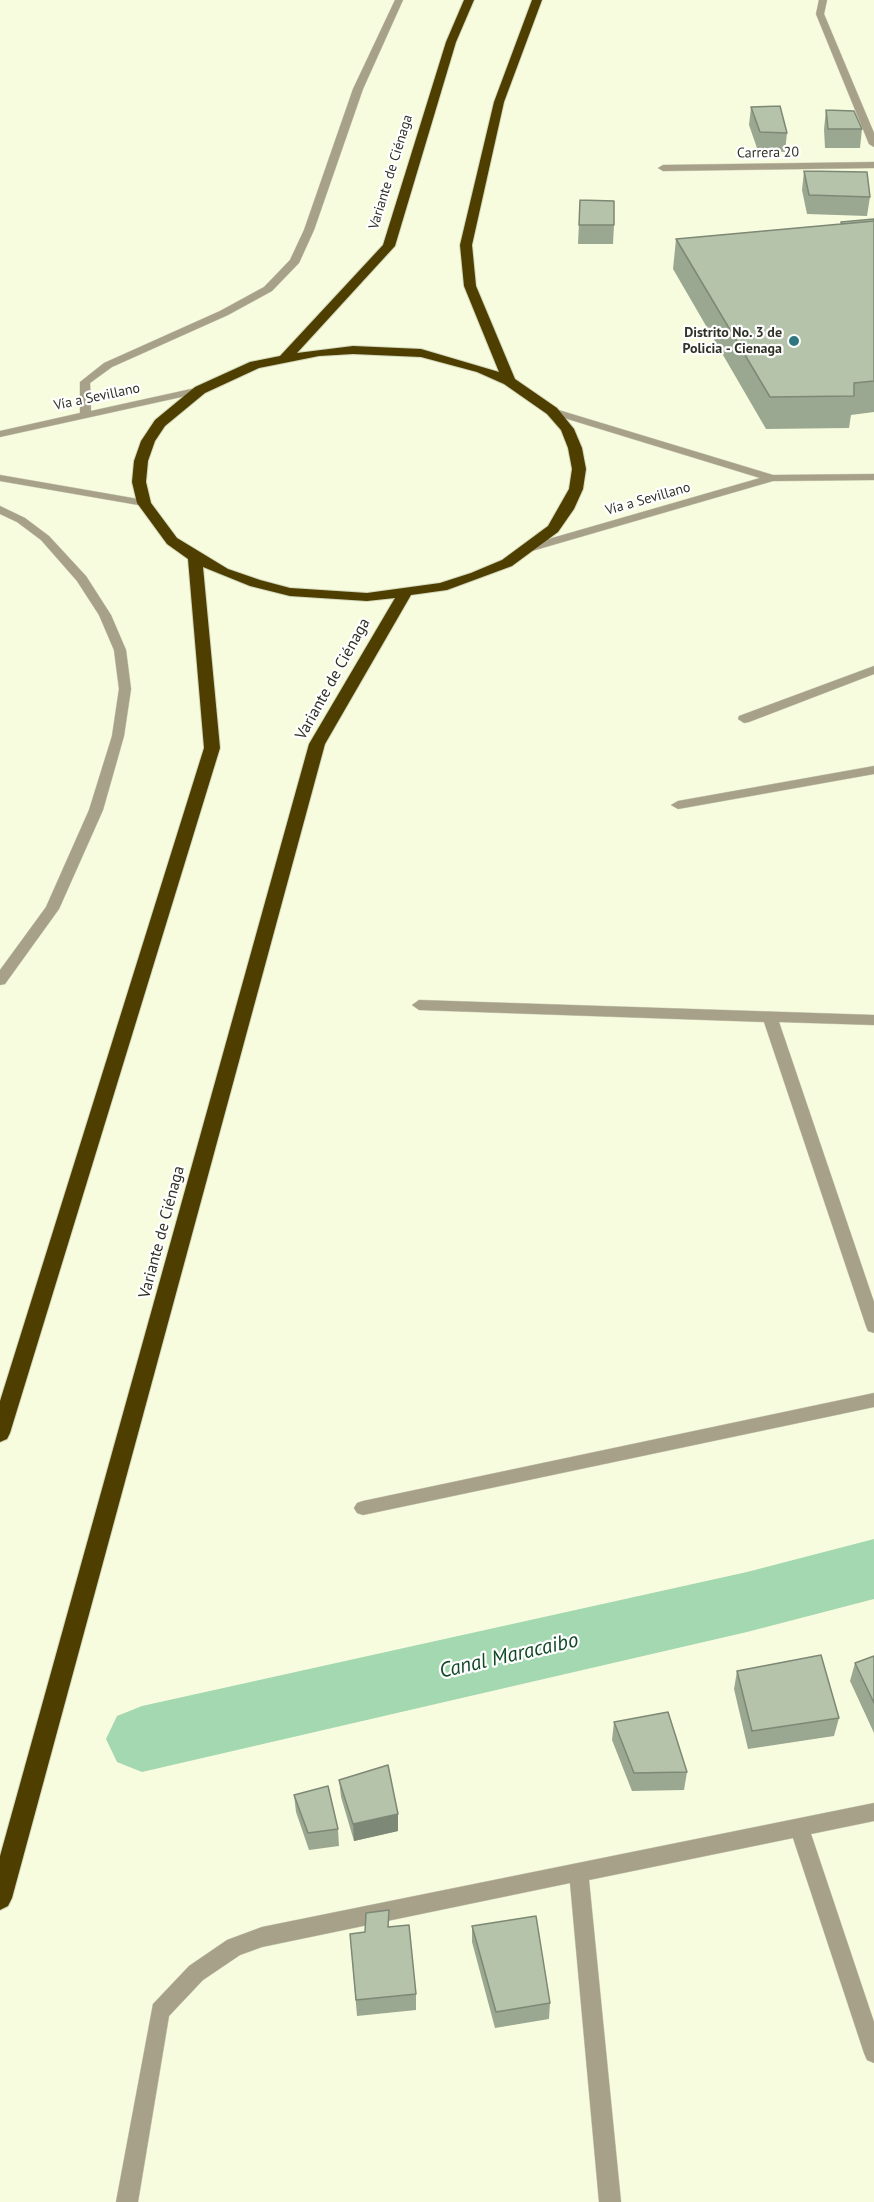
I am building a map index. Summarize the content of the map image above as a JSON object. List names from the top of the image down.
{
  "streets": {
    "highway": ["Variante de Ciénaga"],
    "street": ["Carrera 20", "Vía a Sevillano"]
  },
  "water": ["Canal Maracaibo"],
  "places": ["Distrito No. 3 de Policia - Cienaga"]
}
